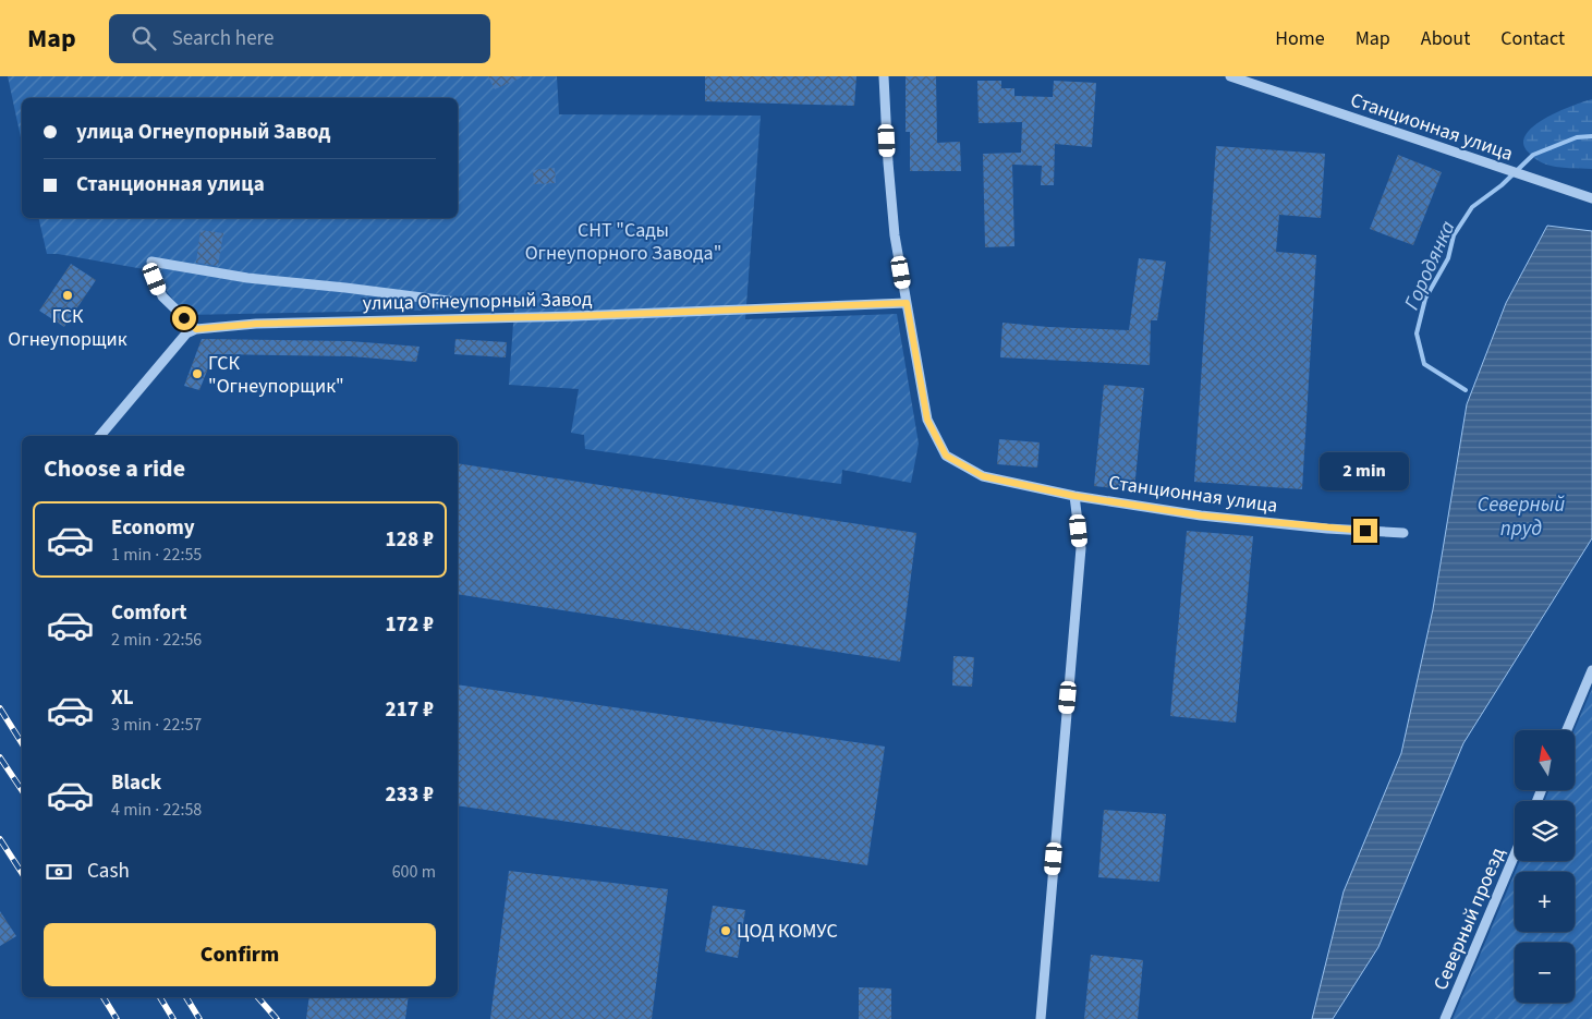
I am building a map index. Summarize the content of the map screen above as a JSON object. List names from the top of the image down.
{
  "streets": {
    "street": ["Станционная улица", "улица Огнеупорный Завод", "Северный проезд"]
  },
  "crossings": [
    ["Станционная улица", "улица Огнеупорный Завод"]
  ],
  "water": ["Городянка", "Северный пруд"],
  "parks": ["СНТ \"Сады Огнеупорного Завода\""],
  "places": ["ГСК Огнеупорщик", "ГСК \"Огнеупорщик\"", "ЦОД КОМУС"],
  "north": "top",
  "page": {
    "header": "Map",
    "search": "Search here",
    "nav": [
      "Home",
      "Map",
      "About",
      "Contact"
    ],
    "banner": ["улица Огнеупорный Завод", "Станционная улица"],
    "heading": "Choose a ride",
    "bubble": "2 min",
    "list": [
      {
        "name": "Economy",
        "note": "1 min · 22:55",
        "value": "128 ₽"
      },
      {
        "name": "Comfort",
        "note": "2 min · 22:56",
        "value": "172 ₽"
      },
      {
        "name": "XL",
        "note": "3 min · 22:57",
        "value": "217 ₽"
      },
      {
        "name": "Black",
        "note": "4 min · 22:58",
        "value": "233 ₽"
      }
    ],
    "map_buttons": ["+", "−"],
    "pay": ["Cash", "600 m"],
    "buttons": "Confirm"
  }
}
